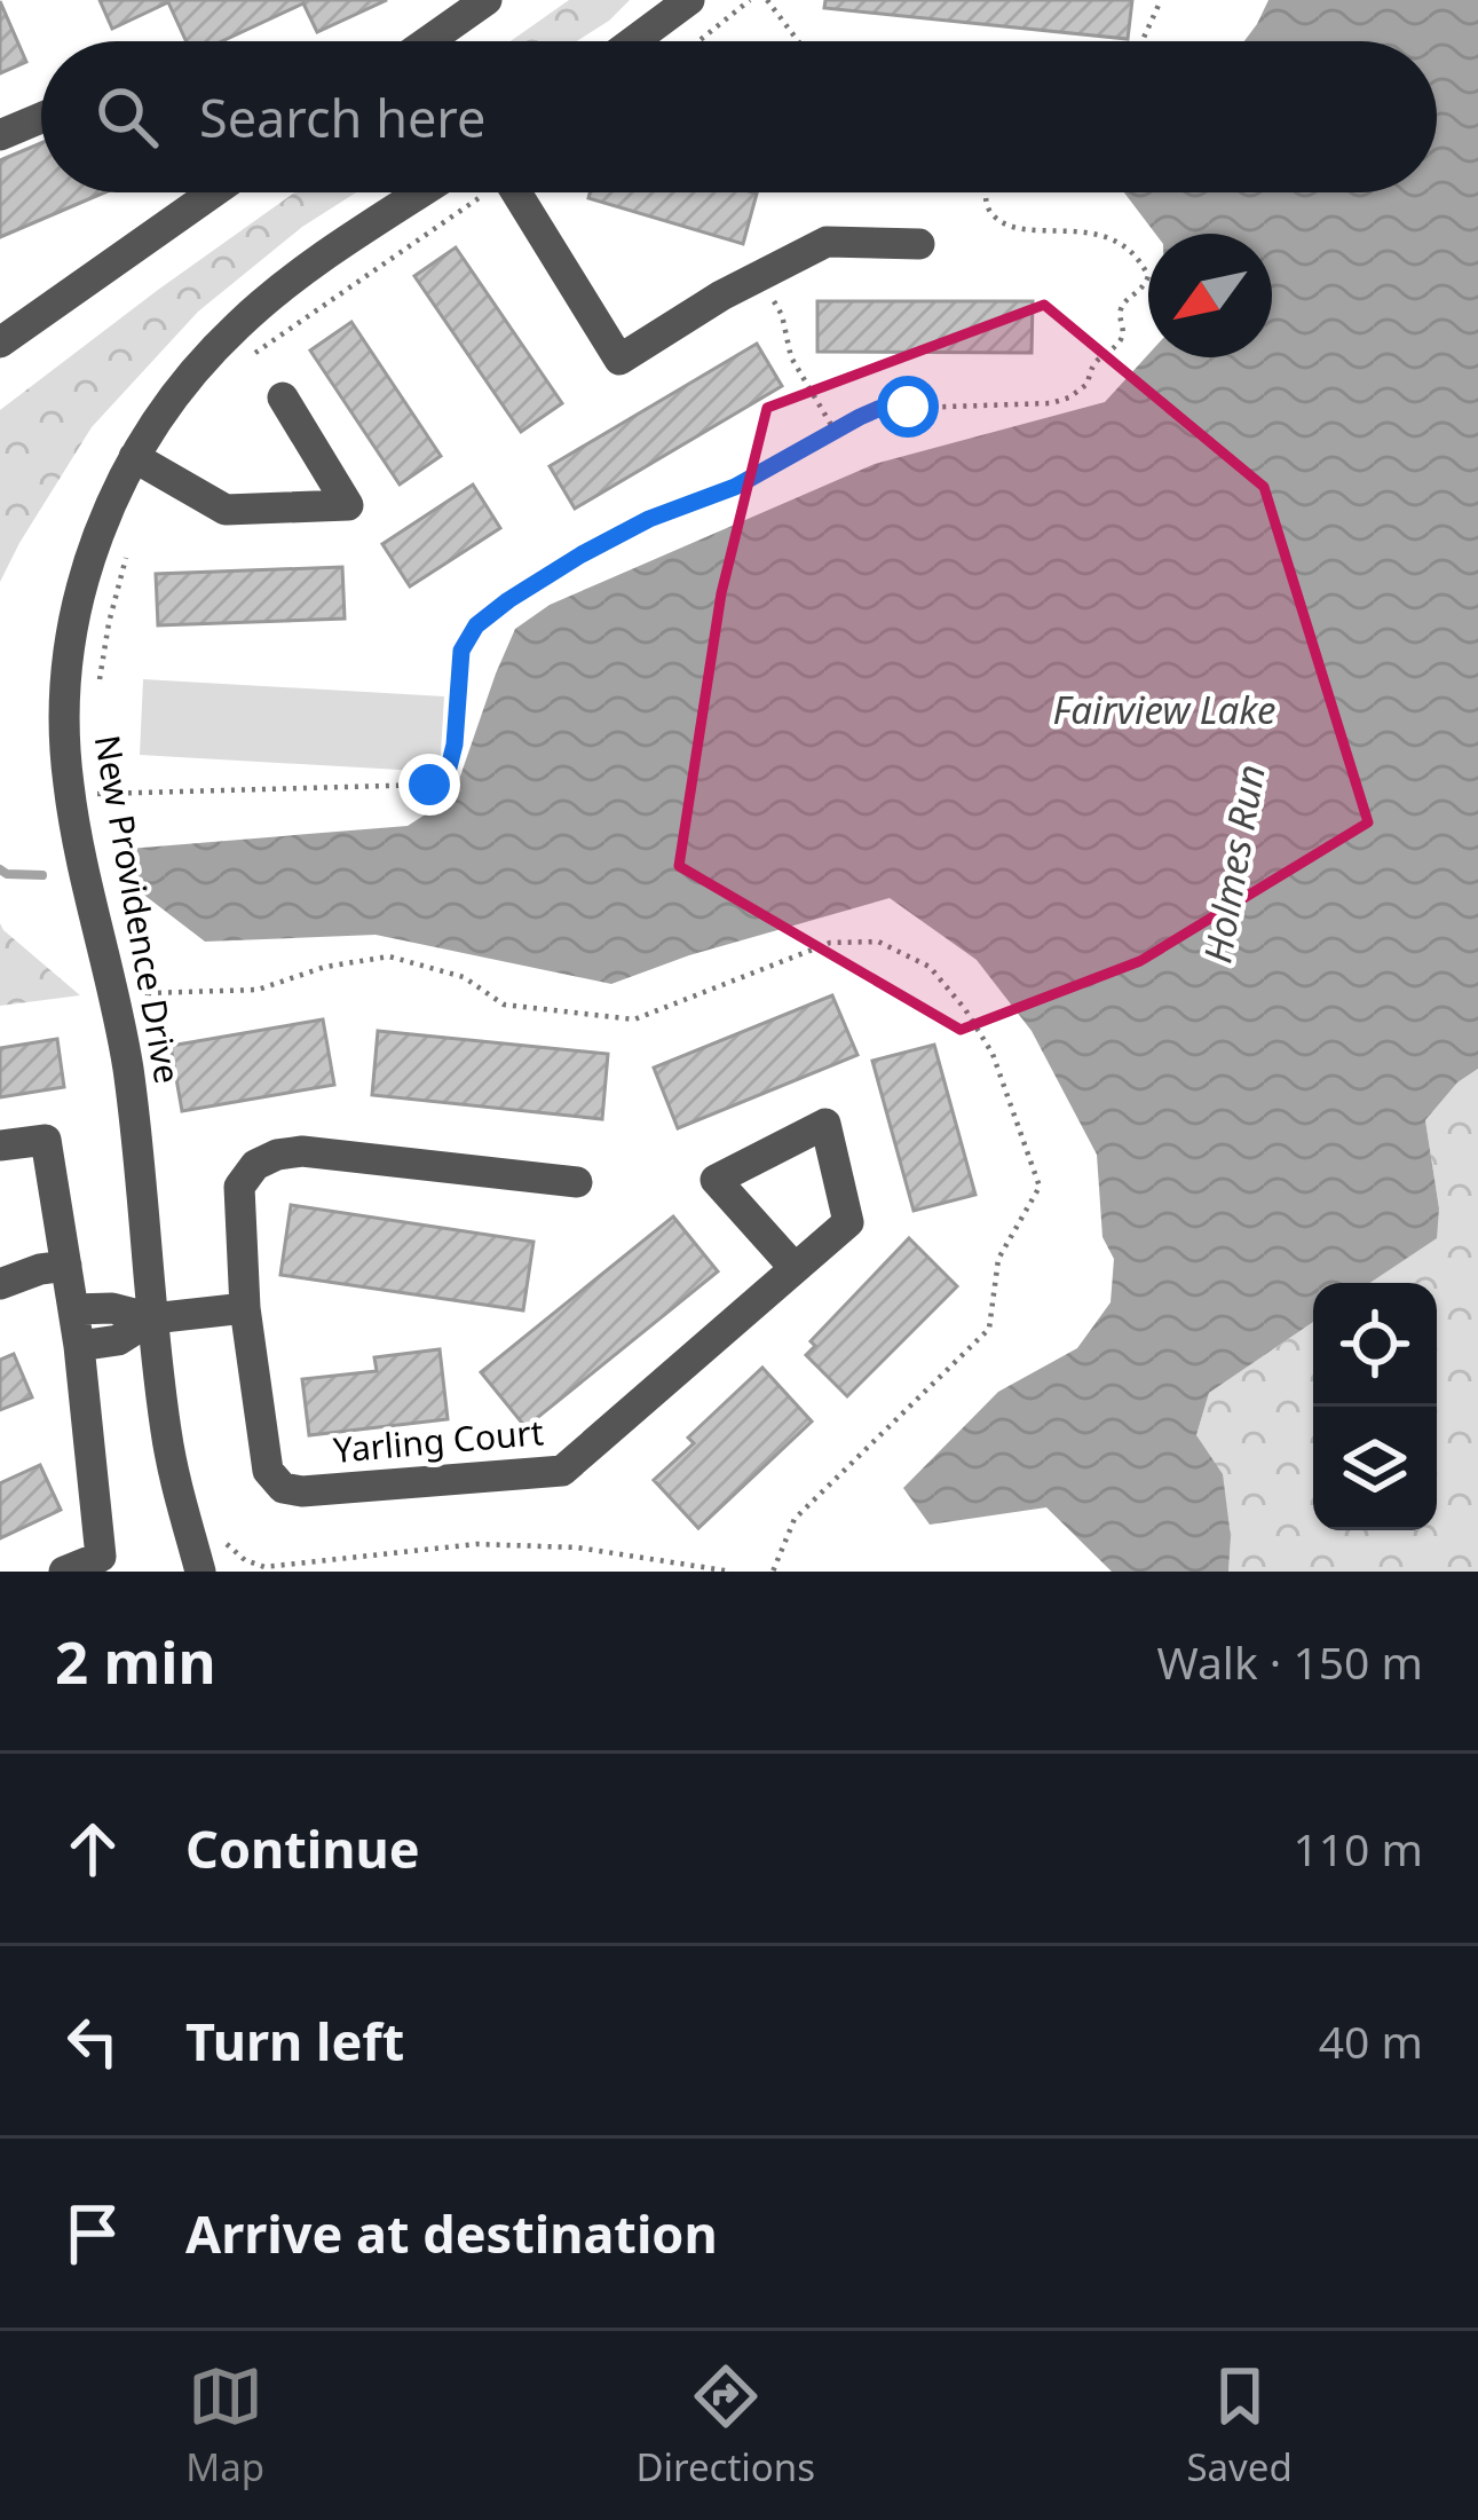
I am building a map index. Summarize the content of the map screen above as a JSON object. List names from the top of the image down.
{
  "streets": {
    "street": ["New Providence Drive", "Yarling Court"]
  },
  "water": ["Fairview Lake", "Holmes Run"],
  "north": "bottom left",
  "page": {
    "search": "Search here",
    "heading": ["2 min", "Walk · 150 m"],
    "list": [
      ["Continue", "110 m"],
      ["Turn left", "40 m"],
      "Arrive at destination"
    ],
    "nav": ["Map", "Directions", "Saved"]
  }
}
